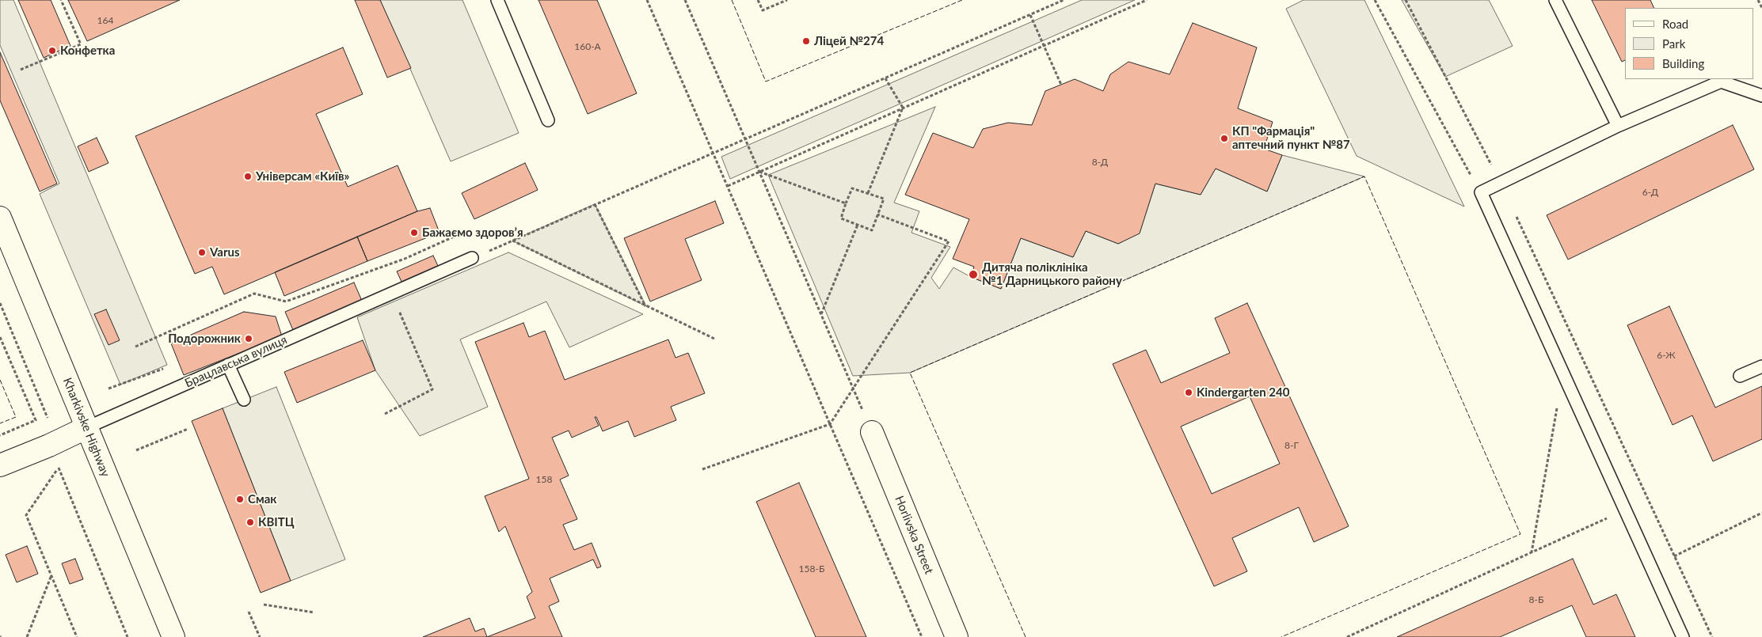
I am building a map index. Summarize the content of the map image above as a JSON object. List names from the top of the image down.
{
  "streets": {
    "main road": ["Брацлавська вулиця", "Kharkivske Highway", "Horlivska Street"]
  },
  "crossings": [
    ["Брацлавська вулиця", "Kharkivske Highway"]
  ],
  "places": [
    "Ліцей №274",
    "Конфетка",
    "КП \"Фармація\" аптечний пункт №87",
    "Універсам «Київ»",
    "Бажаємо здоровʼя",
    "Varus",
    "Дитяча поліклініка №1 Дарницького району",
    "Подорожник",
    "Kindergarten 240",
    "Смак",
    "КВІТЦ"
  ],
  "house_numbers": [
    "164",
    "160-А",
    "8-Д",
    "6-Д",
    "6-Ж",
    "8-Г",
    "158",
    "158-Б",
    "8-Б"
  ],
  "legend": ["Road", "Park", "Building"]
}
